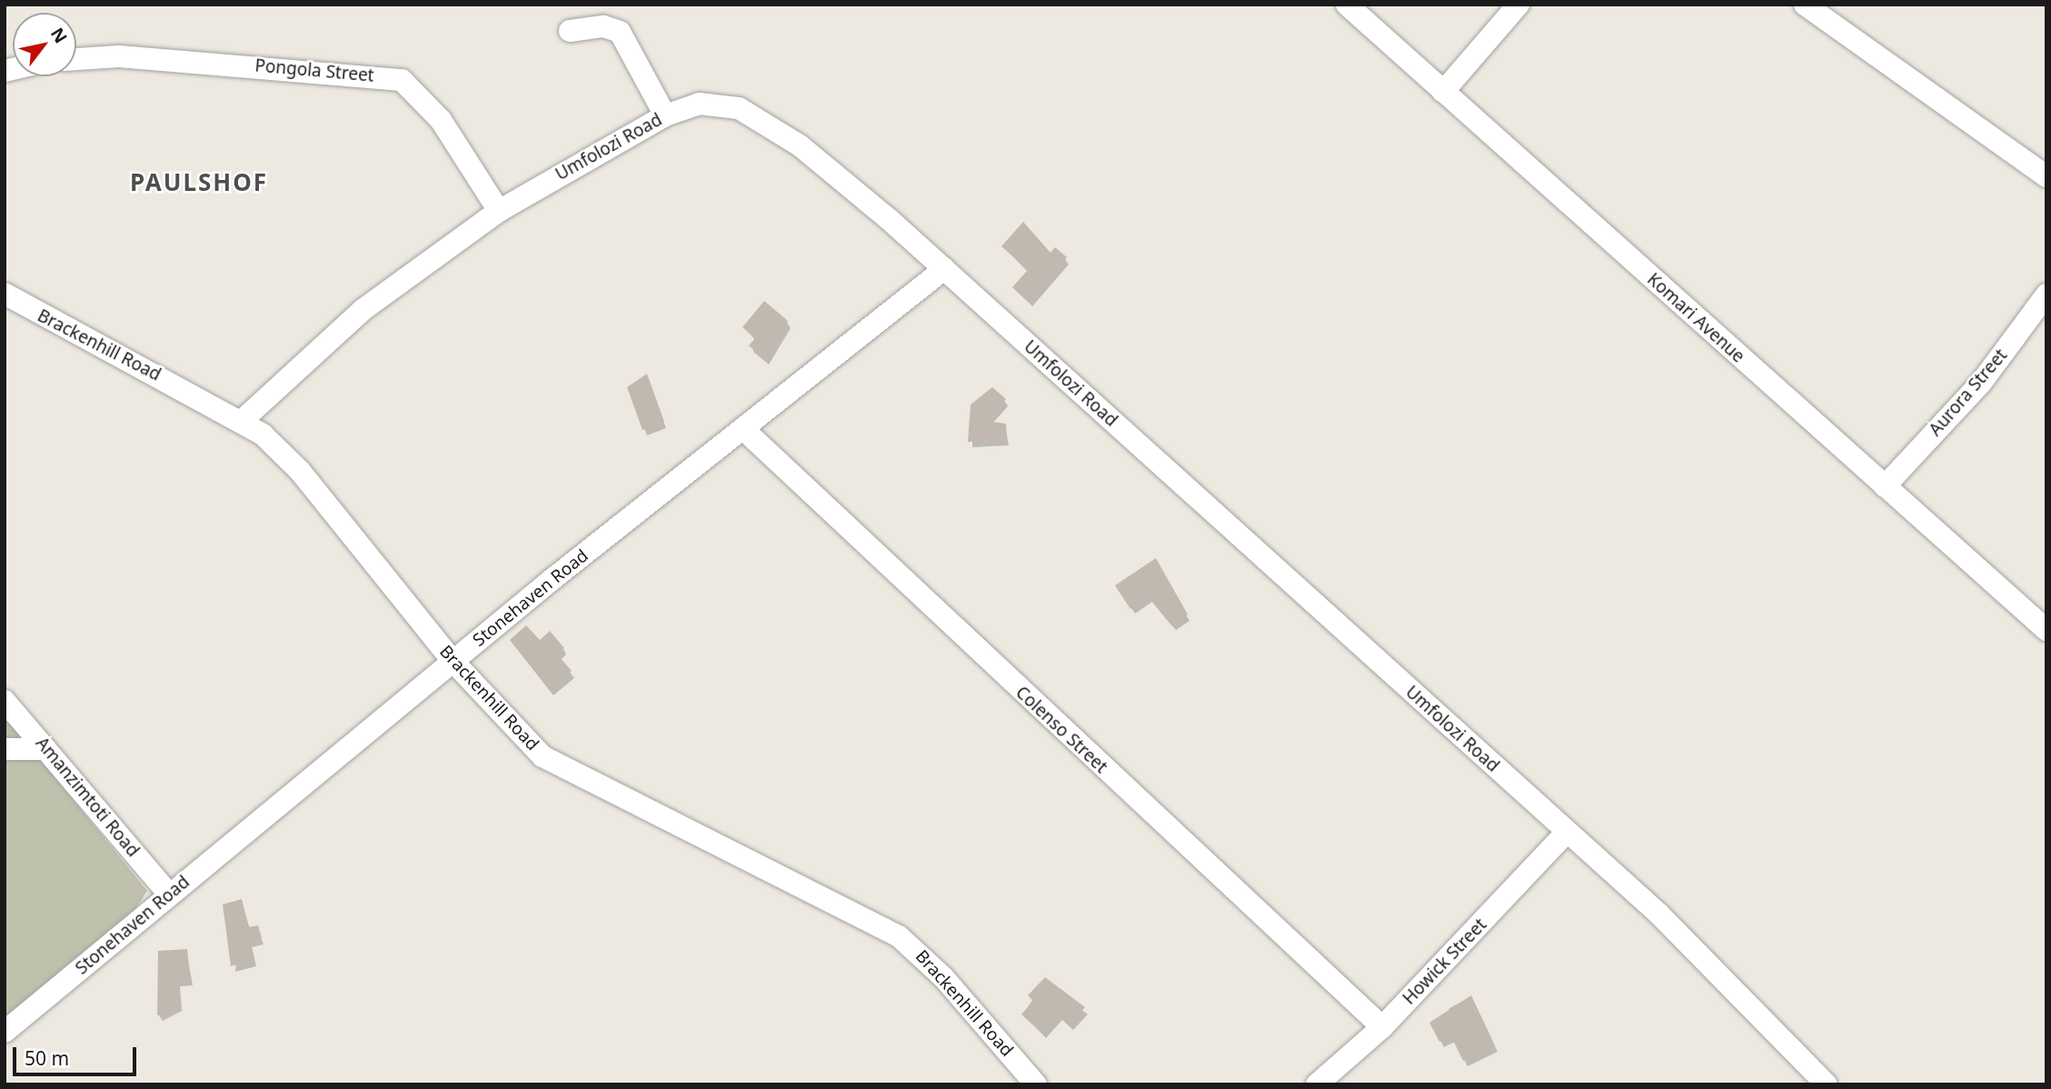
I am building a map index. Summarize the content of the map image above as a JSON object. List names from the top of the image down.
{
  "streets": {
    "street": [
      "Pongola Street",
      "Umfolozi Road",
      "Komari Avenue",
      "Brackenhill Road",
      "Aurora Street",
      "Stonehaven Road",
      "Colenso Street",
      "Amanzimtoti Road",
      "Howick Street"
    ]
  },
  "crossings": [
    ["Pongola Street", "Umfolozi Road"],
    ["Umfolozi Road", "Brackenhill Road"],
    ["Umfolozi Road", "Stonehaven Road"],
    ["Umfolozi Road", "Howick Street"],
    ["Komari Avenue", "Aurora Street"],
    ["Brackenhill Road", "Stonehaven Road"],
    ["Stonehaven Road", "Colenso Street"],
    ["Stonehaven Road", "Amanzimtoti Road"],
    ["Colenso Street", "Howick Street"]
  ],
  "districts": ["PAULSHOF"],
  "scale_bar": "50 m",
  "north": "top right"
}
